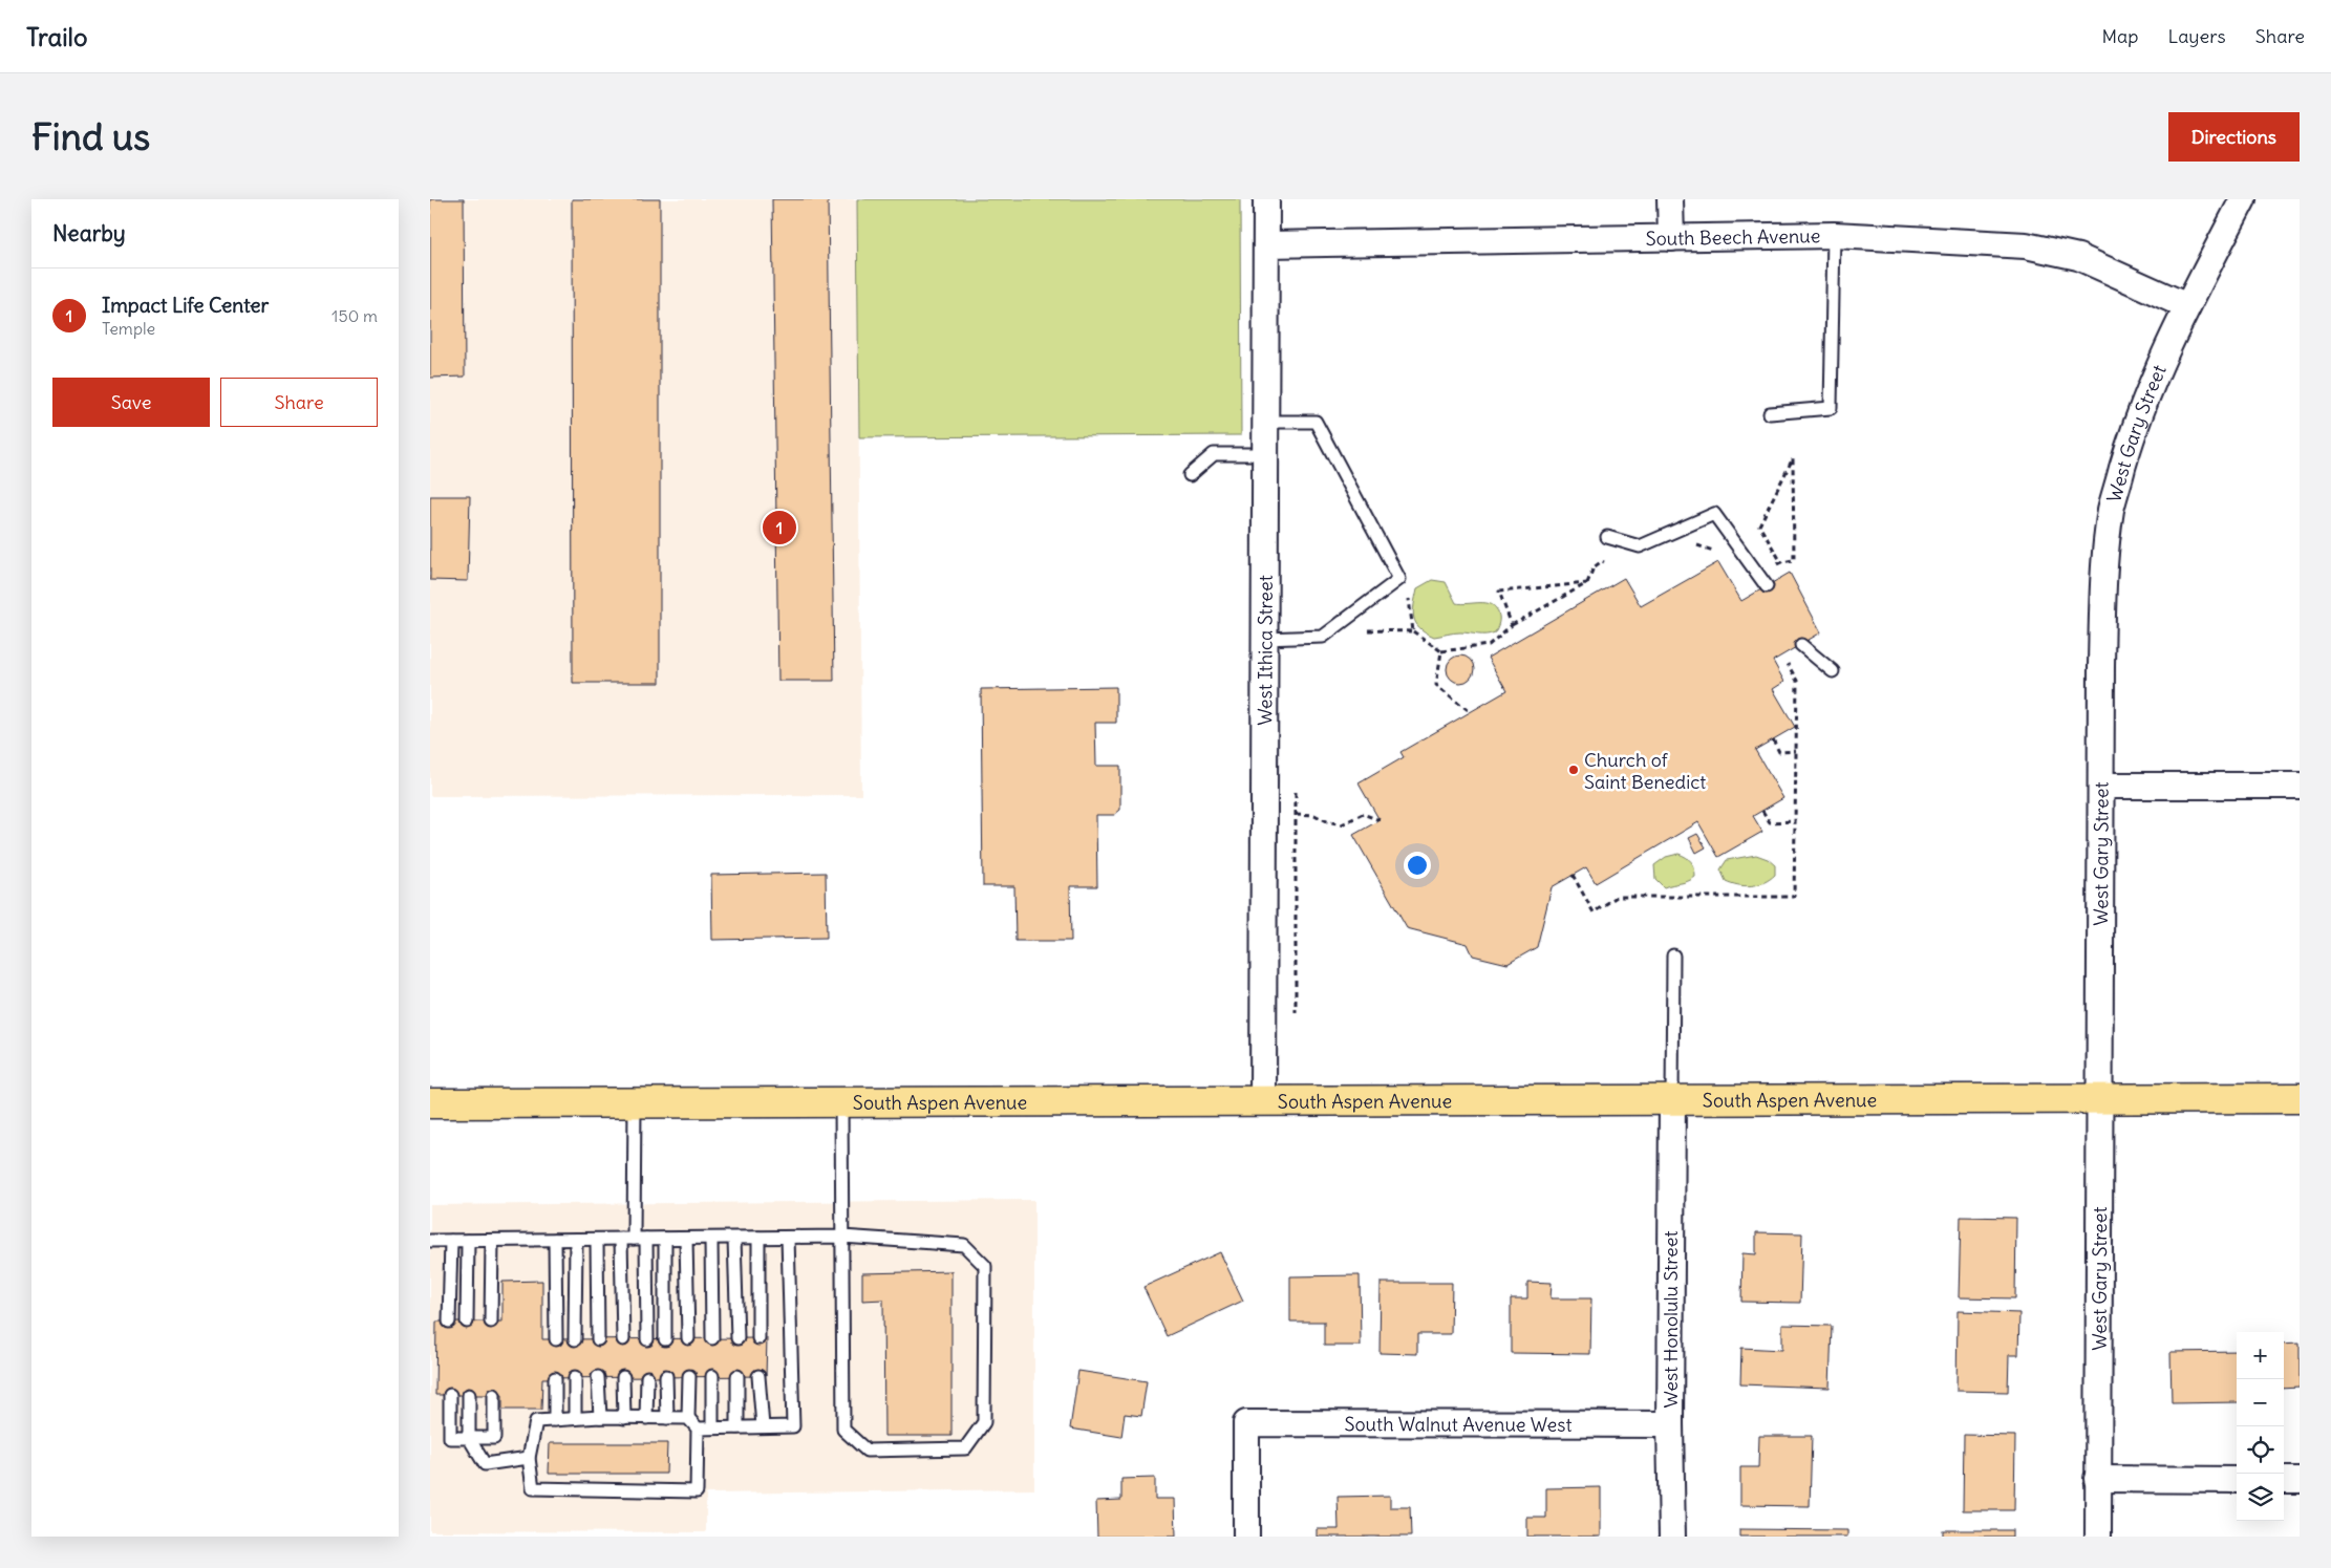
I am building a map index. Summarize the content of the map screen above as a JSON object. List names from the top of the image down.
{
  "streets": {
    "main road": ["South Aspen Avenue"],
    "street": [
      "South Beech Avenue",
      "West Gary Street",
      "West Ithica Street",
      "West Honolulu Street",
      "South Walnut Avenue West"
    ]
  },
  "crossings": [
    ["South Beech Avenue", "West Gary Street"],
    ["South Beech Avenue", "West Ithica Street"],
    ["West Gary Street", "South Aspen Avenue"],
    ["West Ithica Street", "South Aspen Avenue"],
    ["South Aspen Avenue", "West Honolulu Street"],
    ["West Honolulu Street", "South Walnut Avenue West"]
  ],
  "places": ["Church of Saint Benedict"],
  "page": {
    "header": "Trailo",
    "nav": ["Map", "Layers", "Share"],
    "buttons": [
      "Directions",
      ["Save", "Share"]
    ],
    "title": "Find us",
    "heading": "Nearby",
    "list": [
      {
        "mark": "1",
        "name": "Impact Life Center",
        "note": "Temple",
        "value": "150 m"
      }
    ],
    "pins": "1",
    "map_buttons": ["+", "−"]
  }
}
